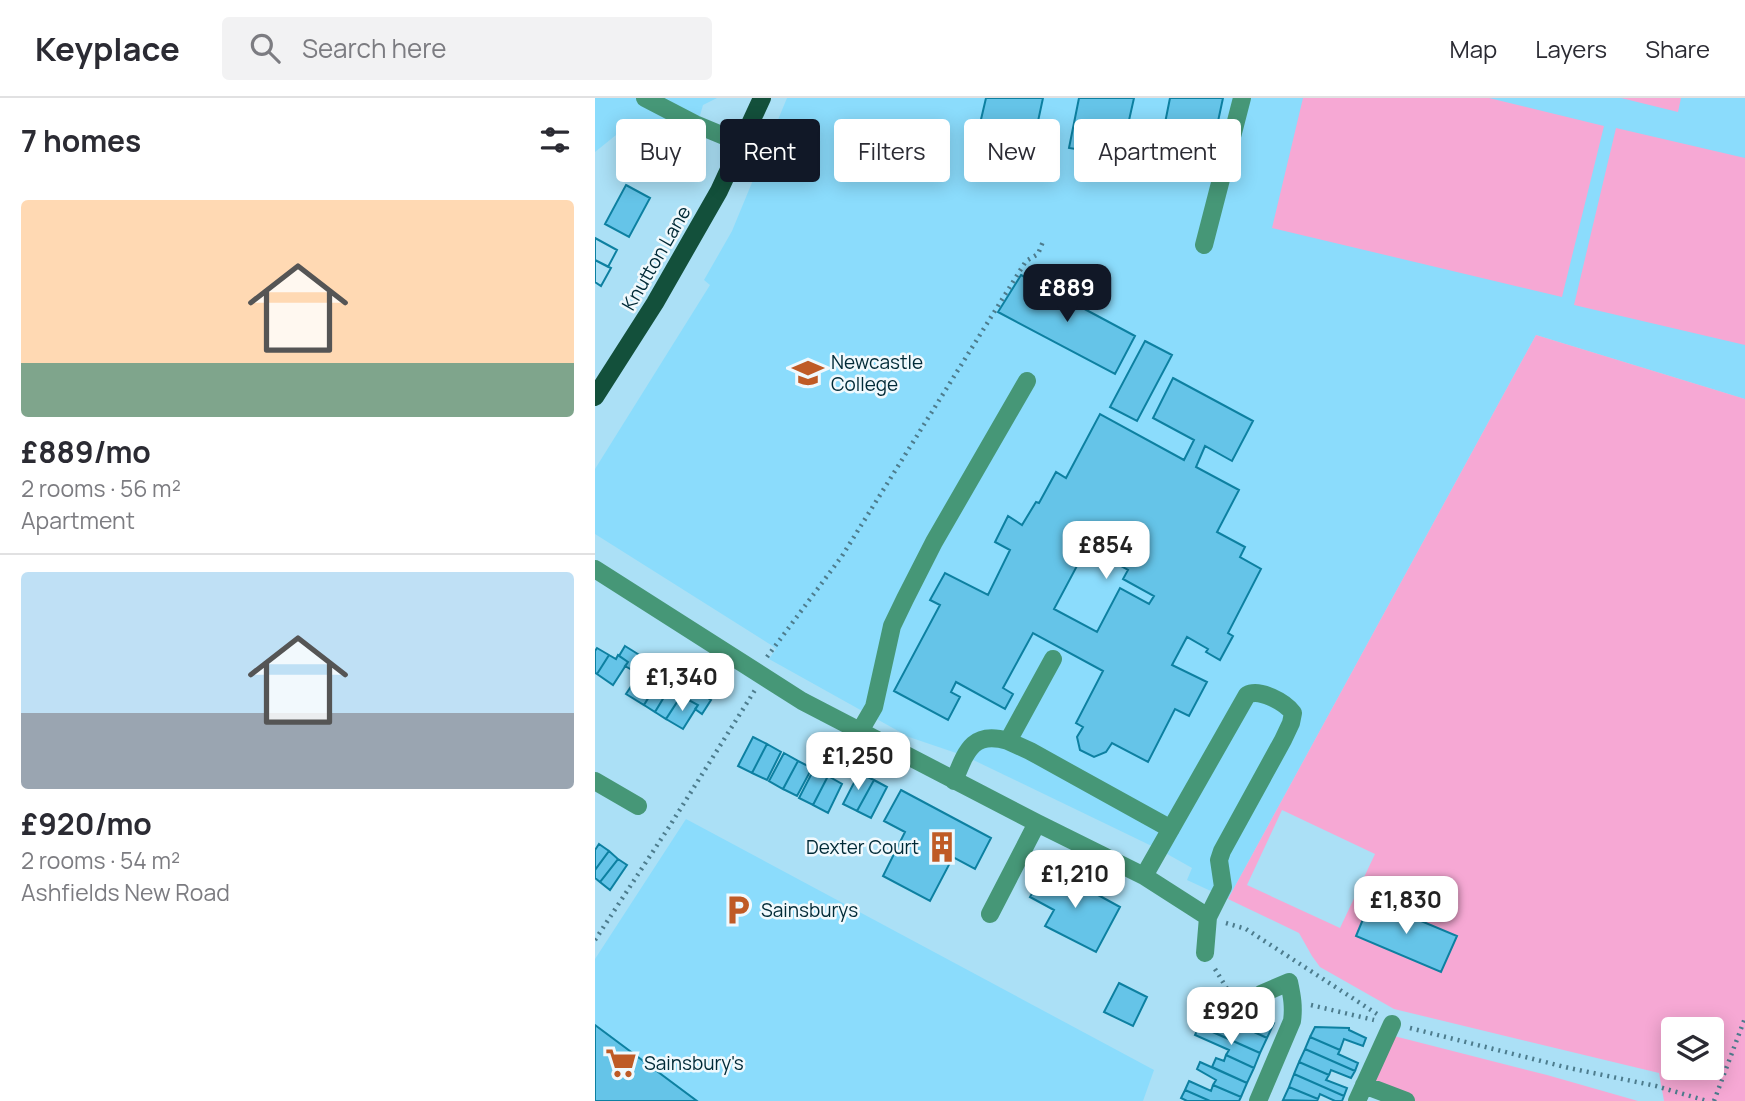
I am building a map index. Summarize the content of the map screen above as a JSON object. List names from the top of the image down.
{
  "streets": {
    "main road": ["Knutton Lane"]
  },
  "places": {
    "school or university": ["Newcastle College"],
    "building": ["Dexter Court"],
    "parking": ["Sainsburys"],
    "supermarket": ["Sainsbury's"]
  },
  "page": {
    "header": "Keyplace",
    "search": "Search here",
    "nav": ["Map", "Layers", "Share"],
    "heading": "7 homes",
    "chip": [
      "Buy",
      "Rent",
      "Filters",
      "New",
      "Apartment"
    ],
    "list": [
      {
        "name": "£889/mo",
        "note": "2 rooms · 56 m² · Apartment"
      },
      {
        "name": "£920/mo",
        "note": "2 rooms · 54 m² · Ashfields New Road"
      }
    ],
    "price": [
      "£889",
      "£854",
      "£1,340",
      "£1,250",
      "£1,210",
      "£1,830",
      "£920"
    ]
  }
}
